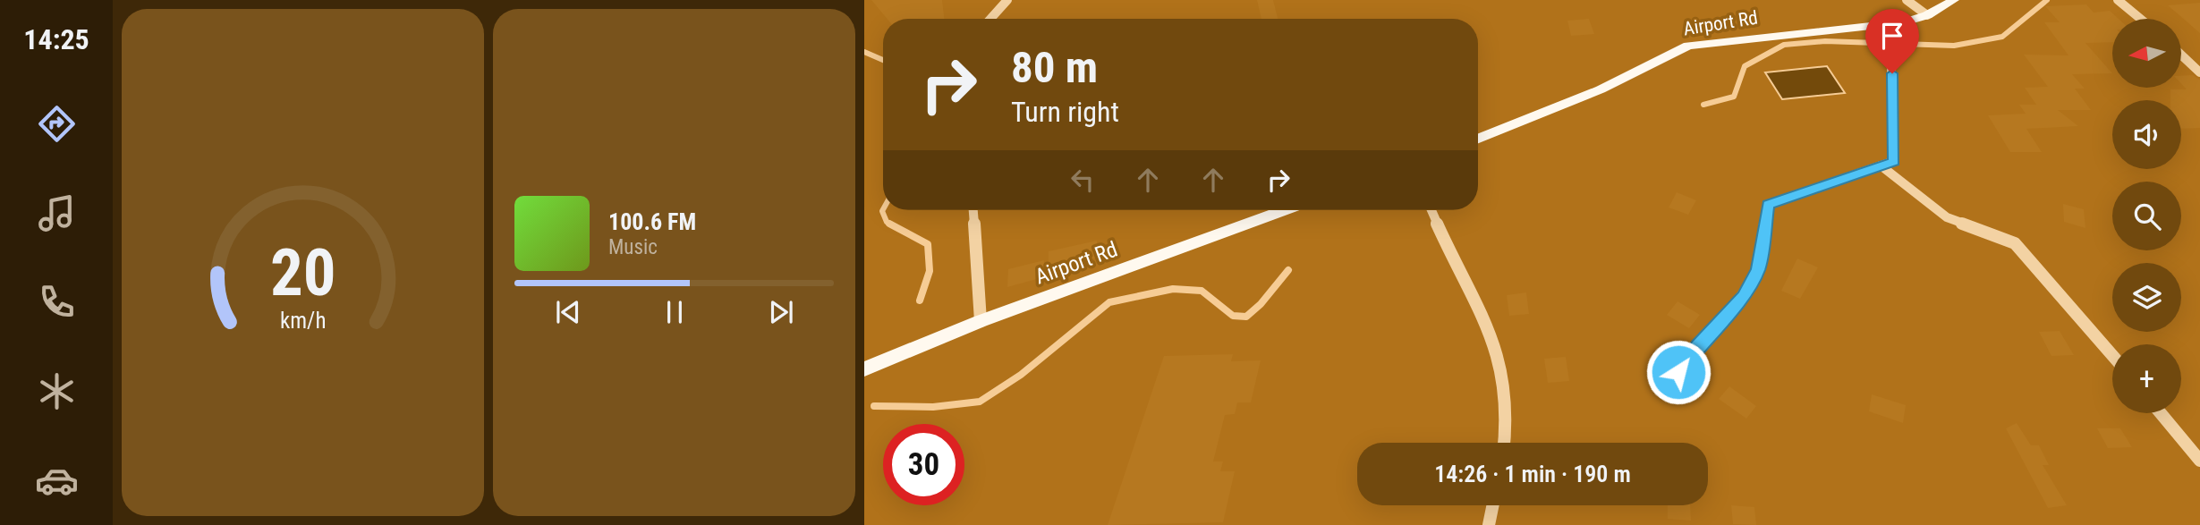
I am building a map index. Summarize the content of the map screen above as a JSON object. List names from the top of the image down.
{
  "streets": {
    "main road": ["Airport Rd"]
  },
  "north": "left",
  "page": {
    "tabs": "14:25",
    "map_buttons": "+",
    "turn": ["80 m", "Turn right"],
    "song": ["100.6 FM", "Music"],
    "limit": "30",
    "trip": "14:26 · 1 min · 190 m",
    "gauge": ["20", "km/h"]
  }
}
